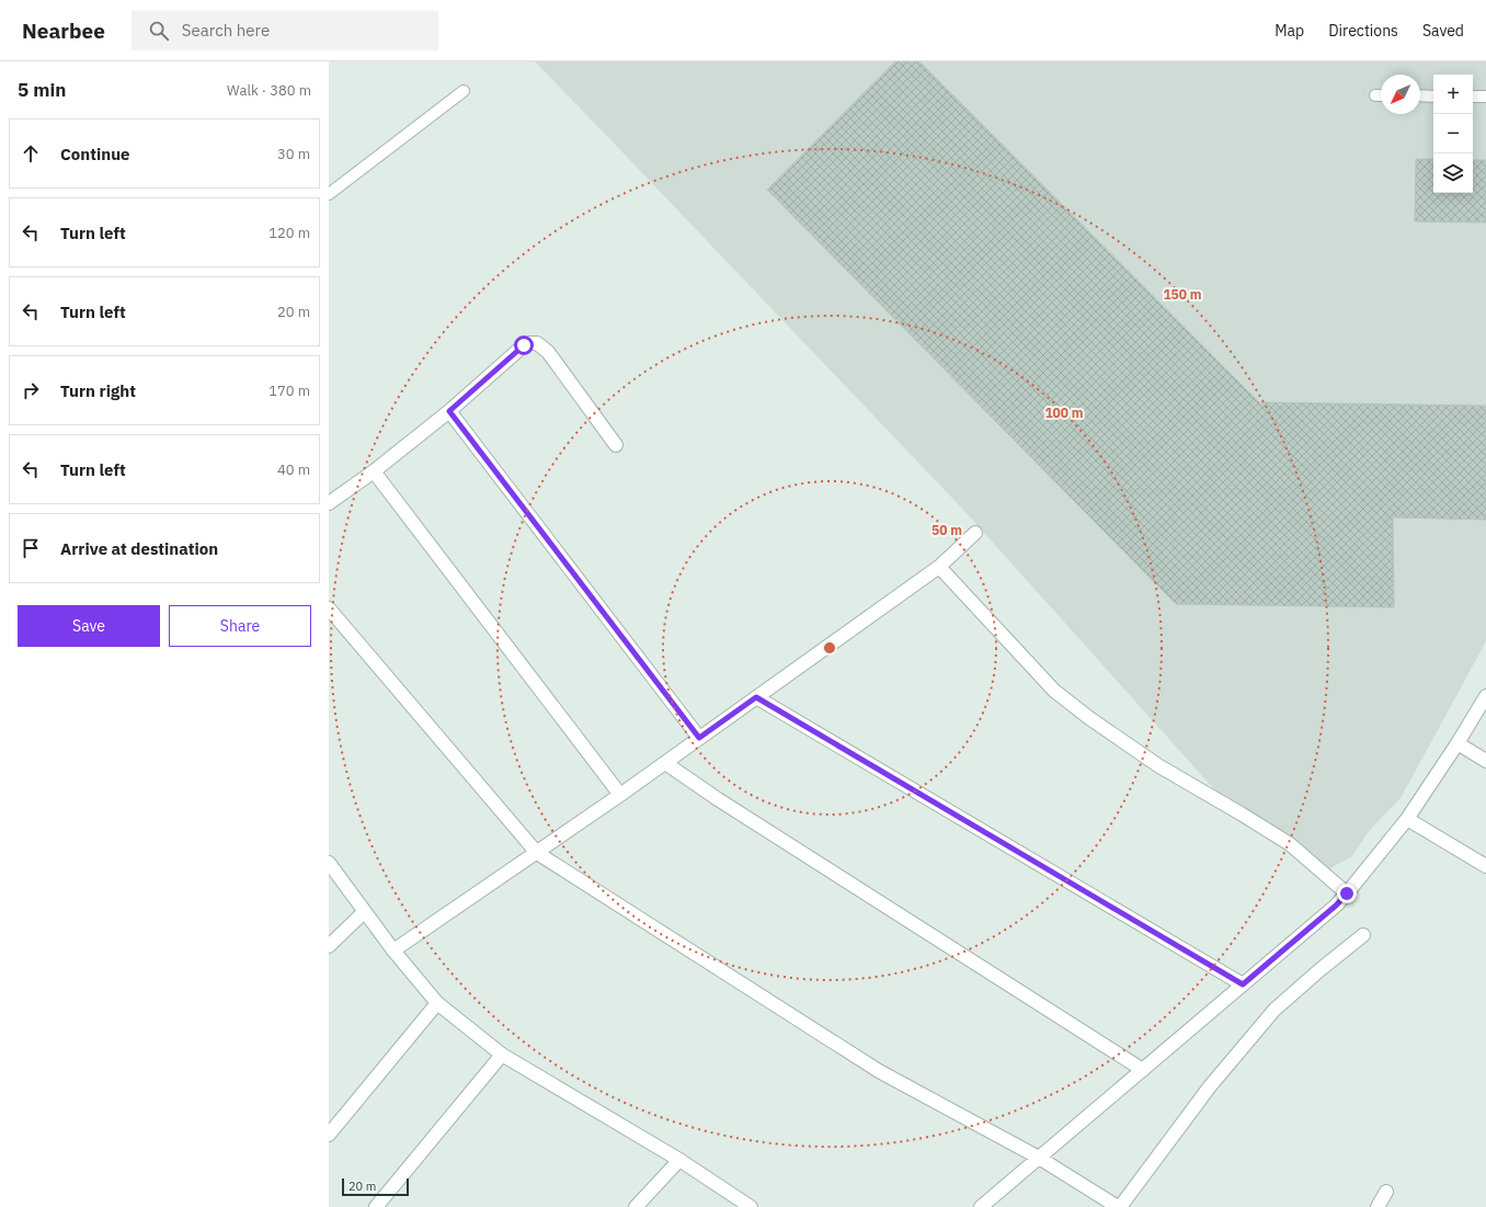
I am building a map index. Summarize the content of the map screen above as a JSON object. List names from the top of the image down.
{
  "scale_bar": "20 m",
  "north": "bottom left",
  "page": {
    "header": "Nearbee",
    "search": "Search here",
    "nav": ["Map", "Directions", "Saved"],
    "heading": ["5 min", "Walk · 380 m"],
    "map_buttons": ["+", "−"],
    "list": [
      ["Continue", "30 m"],
      ["Turn left", "120 m"],
      ["Turn left", "20 m"],
      ["Turn right", "170 m"],
      ["Turn left", "40 m"],
      "Arrive at destination"
    ],
    "buttons": ["Save", "Share"],
    "scale": "20 m"
  },
  "rings": ["150 m", "100 m", "50 m"]
}
